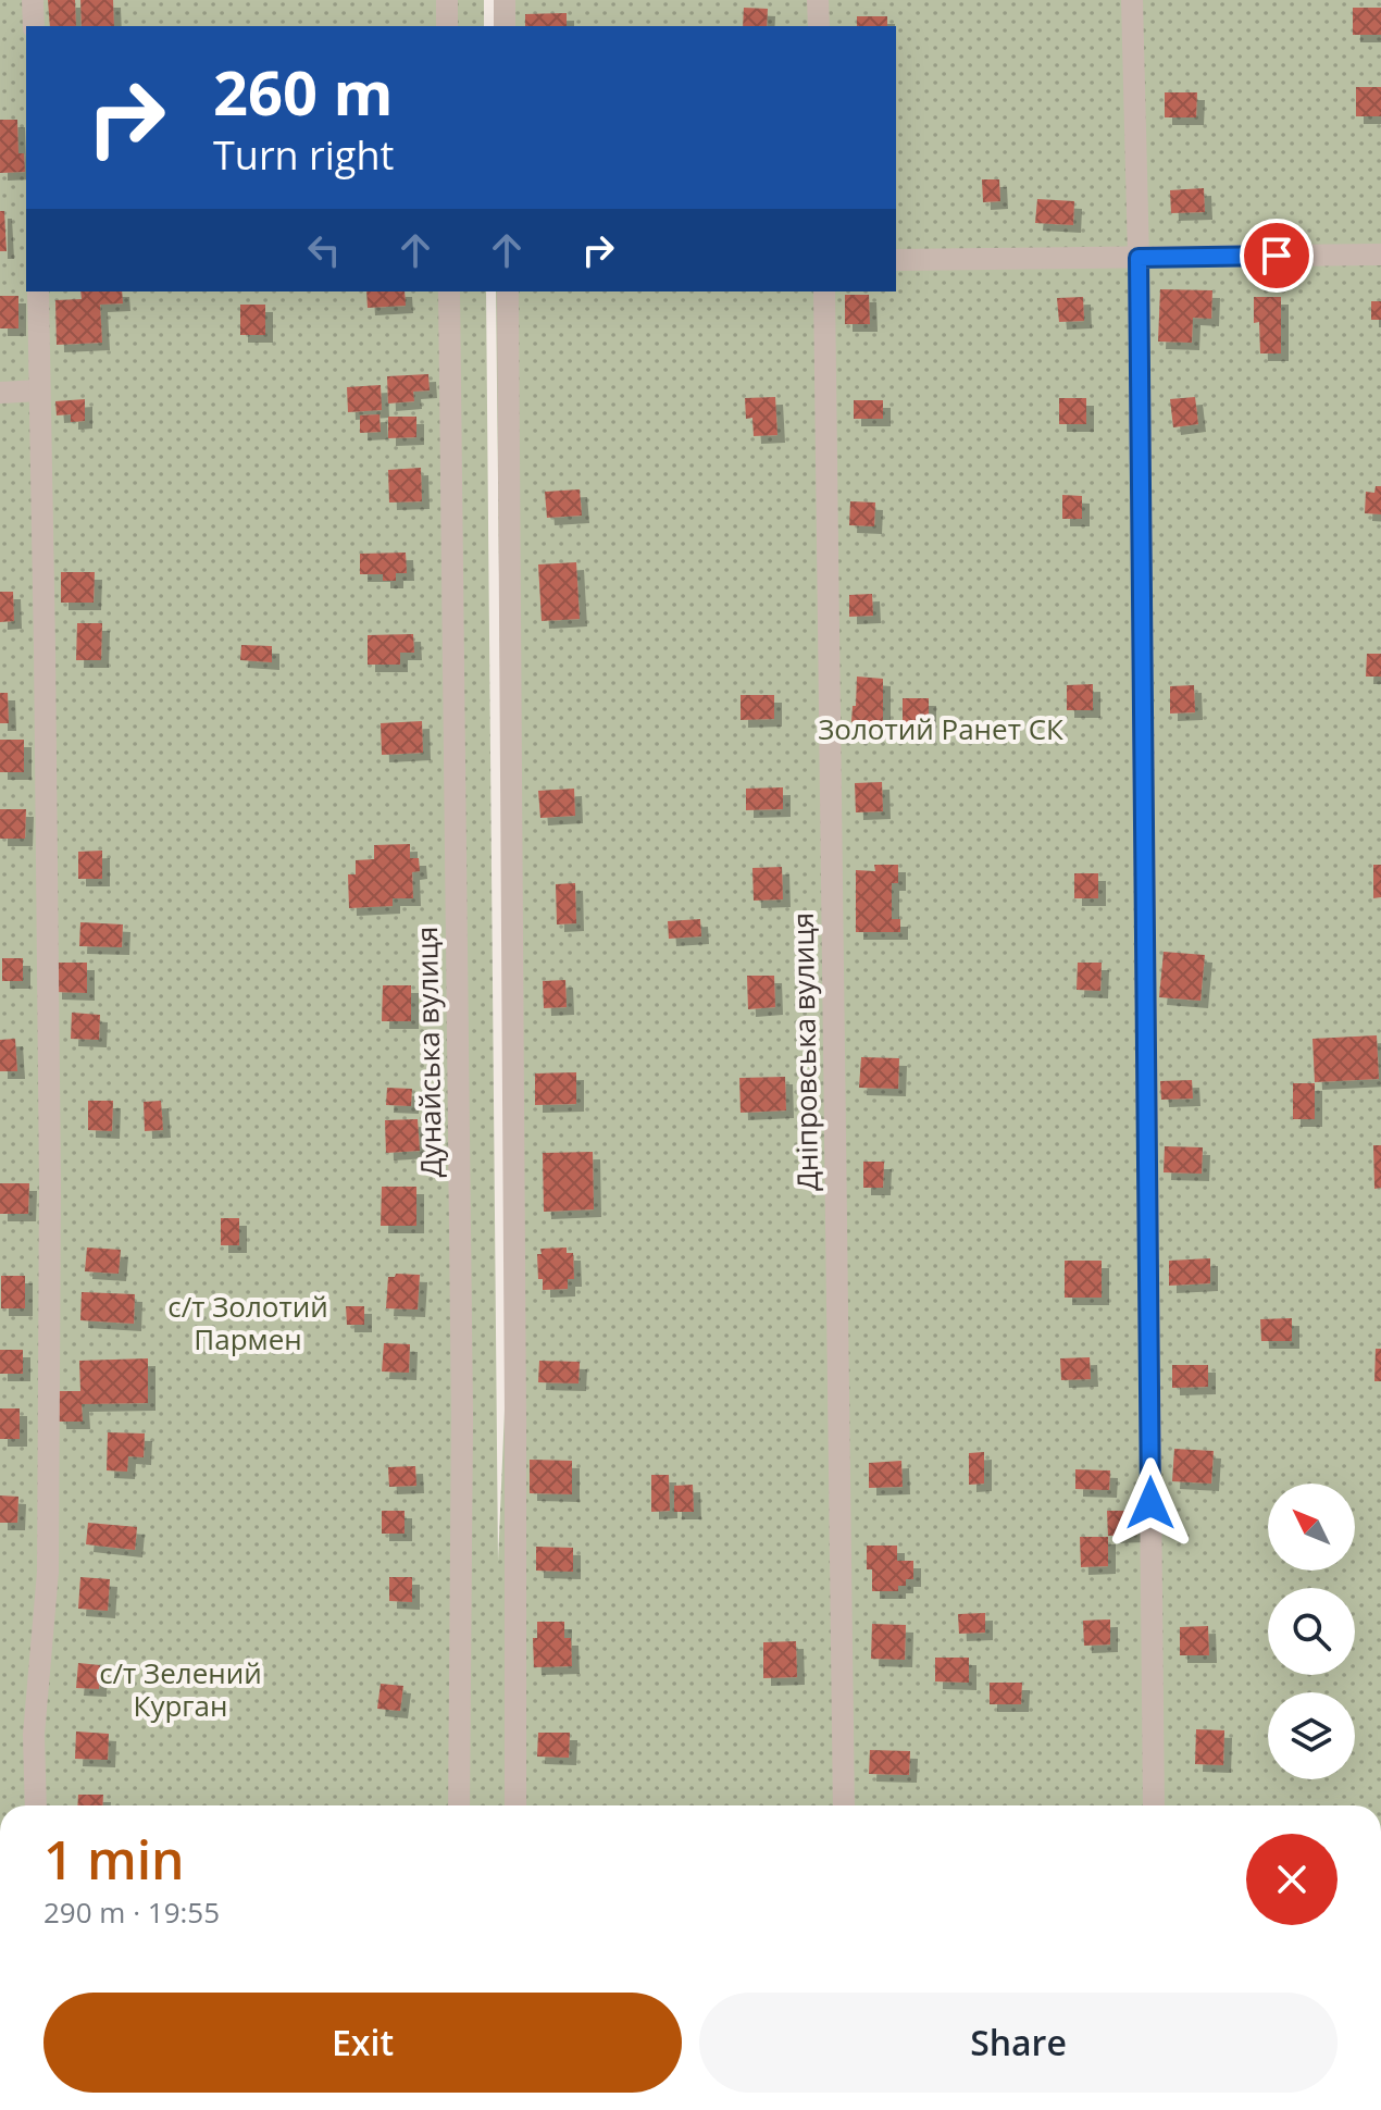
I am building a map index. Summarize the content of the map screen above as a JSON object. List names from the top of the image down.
{
  "streets": {
    "street": ["Дунайська вулиця", "Дніпровська вулиця"]
  },
  "parks": ["Золотий Ранет СК", "с/т Золотий Пармен", "с/т Зелений Курган"],
  "north": "top left",
  "page": {
    "turn": ["260 m", "Turn right"],
    "heading": ["1 min", "290 m · 19:55"],
    "buttons": ["Exit", "Share"]
  }
}
